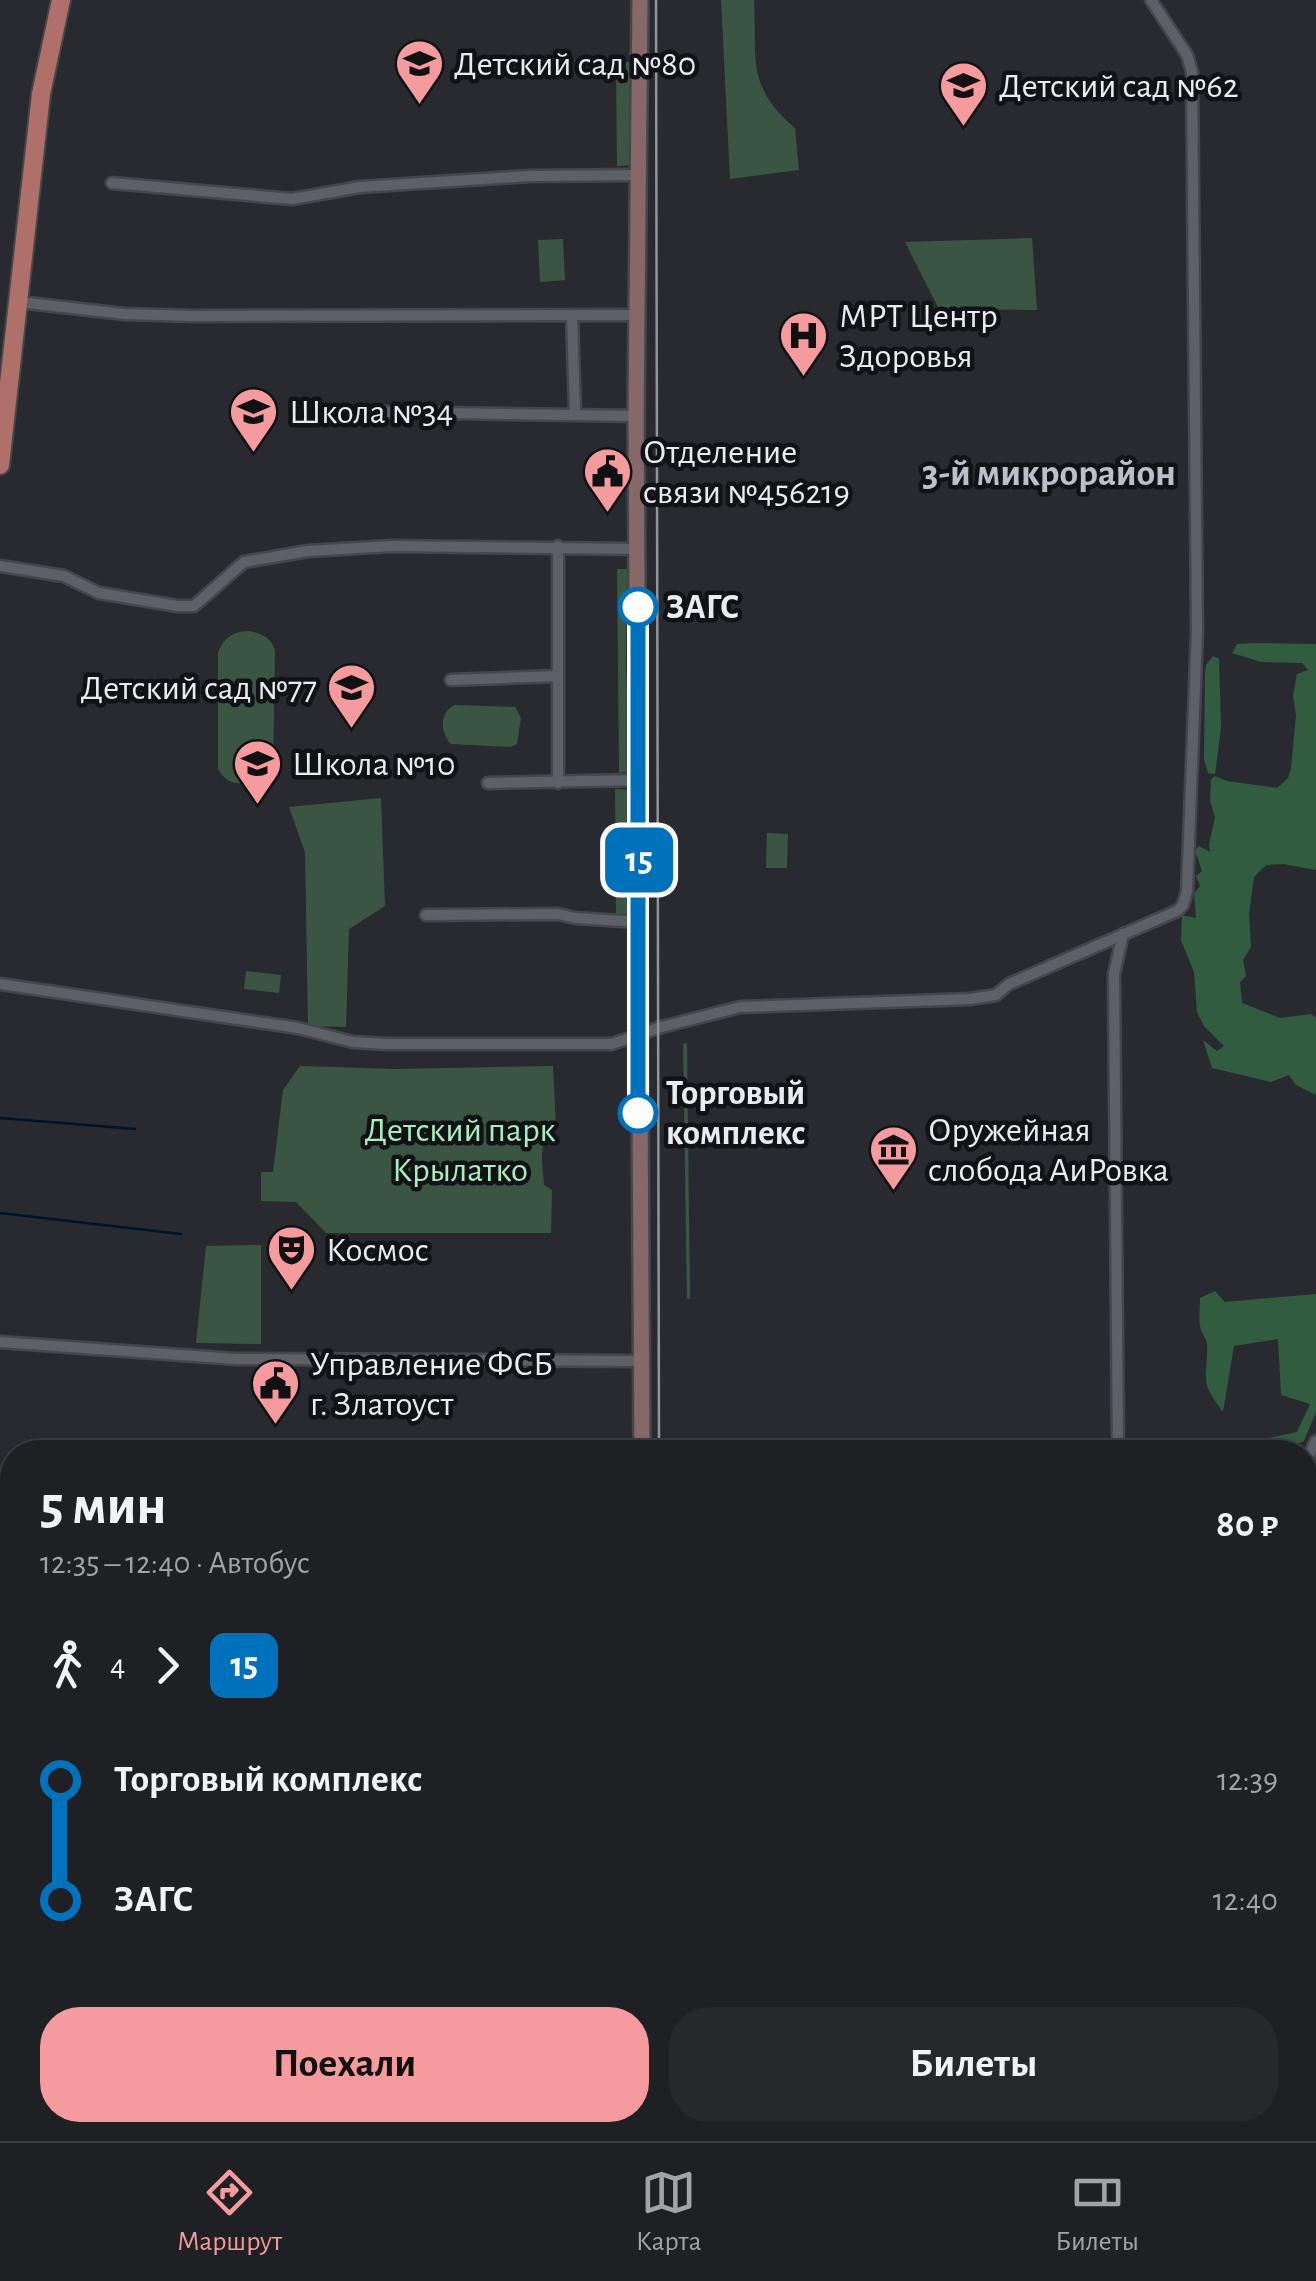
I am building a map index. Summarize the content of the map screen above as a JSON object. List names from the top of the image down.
{
  "districts": ["3-й микрорайон"],
  "parks": ["Детский парк Крылатко"],
  "places": {
    "school or university": [
      "Детский сад №80",
      "Детский сад №62",
      "Школа №34",
      "Детский сад №77",
      "Школа №10"
    ],
    "hospital": ["МРТ Центр Здоровья"],
    "public building": ["Отделение связи №456219", "Управление ФСБ г. Златоуст"],
    "other": ["ЗАГС", "Торговый комплекс"],
    "museum": ["Оружейная слобода АиРовка"],
    "theatre": ["Космос"]
  },
  "lines": ["bus line 15"],
  "page": {
    "on_map": "15",
    "heading": ["5 мин", "12:35 – 12:40 · Автобус", "80 ₽"],
    "legs": ["4", "15"],
    "list": [
      {
        "name": "Торговый комплекс",
        "value": "12:39"
      },
      {
        "name": "ЗАГС",
        "value": "12:40"
      }
    ],
    "buttons": ["Поехали", "Билеты"],
    "tabs": ["Маршрут", "Карта", "Билеты"]
  }
}
